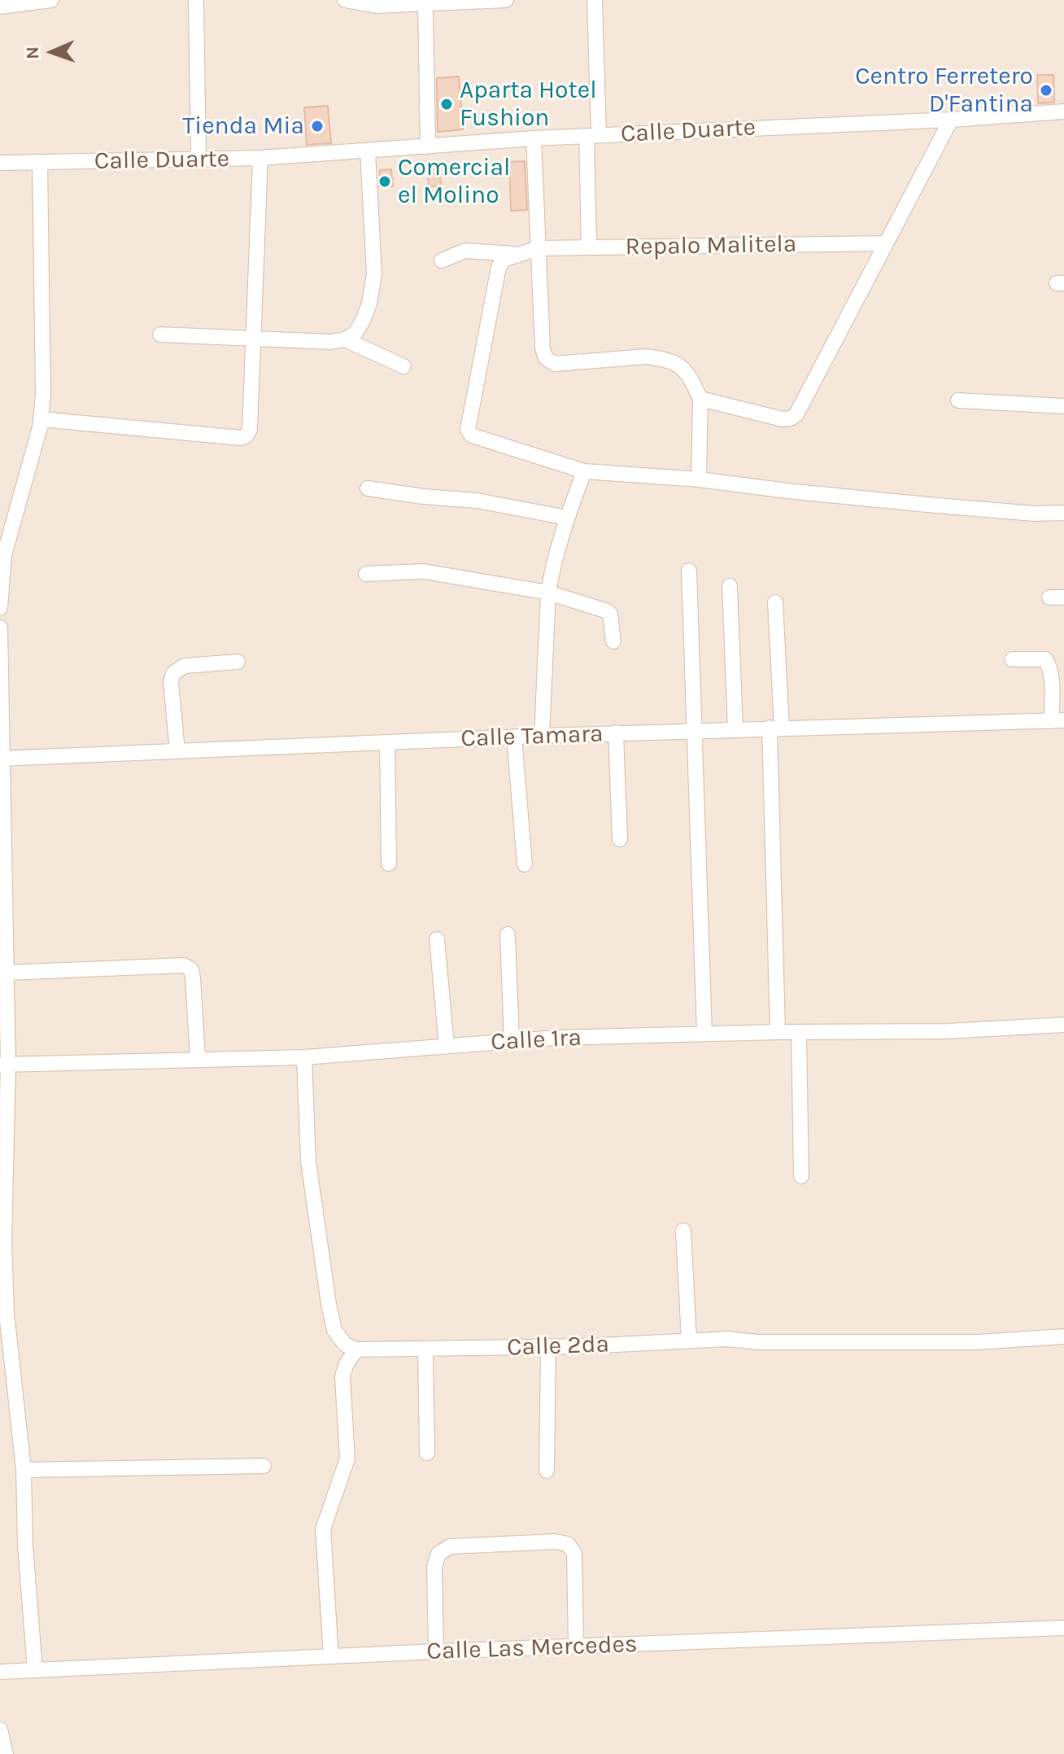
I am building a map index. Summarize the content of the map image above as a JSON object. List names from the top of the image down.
{
  "streets": {
    "street": [
      "Calle Duarte",
      "Repalo Malitela",
      "Calle Tamara",
      "Calle 1ra",
      "Calle 2da",
      "Calle Las Mercedes"
    ]
  },
  "places": [
    "Centro Ferretero D'Fantina",
    "Aparta Hotel Fushion",
    "Tienda Mia",
    "Comercial el Molino"
  ],
  "north": "left"
}
